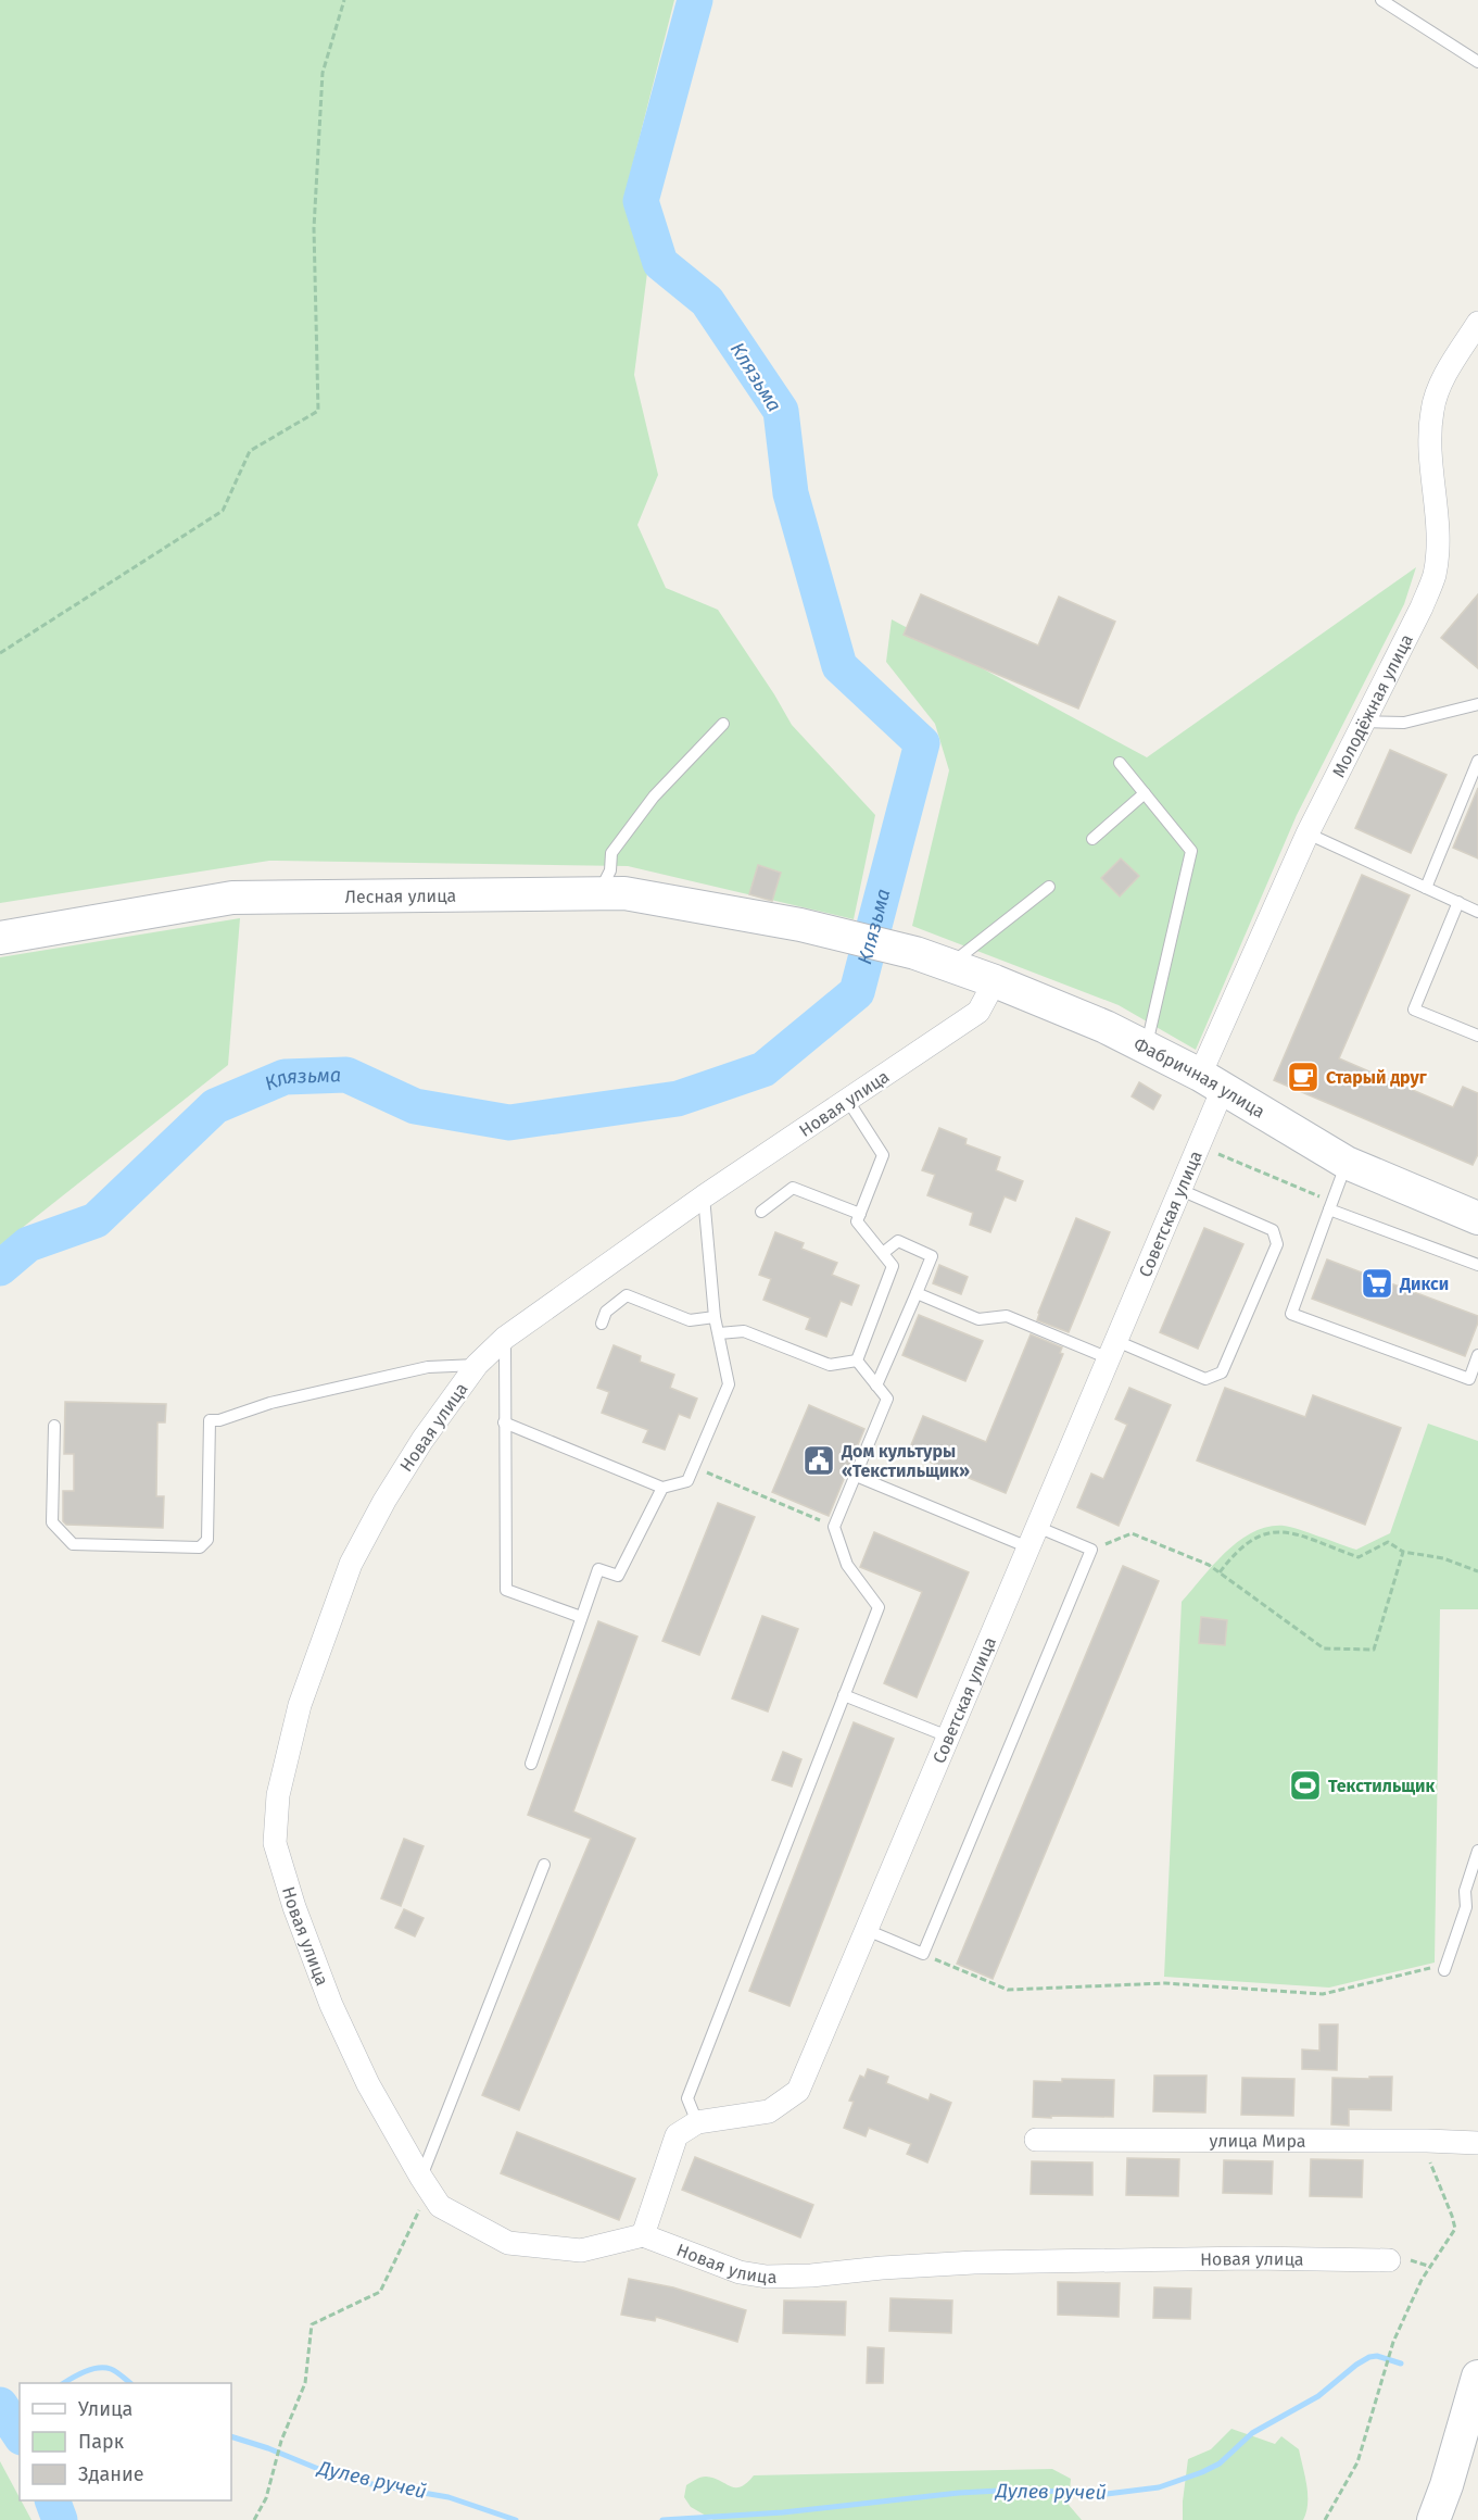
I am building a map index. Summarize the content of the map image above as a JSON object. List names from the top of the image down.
{
  "streets": {
    "street": [
      "Молодёжная улица",
      "Лесная улица",
      "Фабричная улица",
      "Новая улица",
      "Советская улица",
      "улица Мира"
    ]
  },
  "crossings": [
    ["Молодёжная улица", "Фабричная улица"],
    ["Молодёжная улица", "Советская улица"],
    ["Лесная улица", "Фабричная улица"],
    ["Фабричная улица", "Новая улица"],
    ["Фабричная улица", "Советская улица"]
  ],
  "water": ["Клязьма", "Дулев ручей"],
  "places": {
    "cafe": ["Старый друг"],
    "supermarket": ["Дикси"],
    "public building": ["Дом культуры «Текстильщик»"],
    "sports": ["Текстильщик"]
  },
  "legend": ["Улица", "Парк", "Здание"]
}
